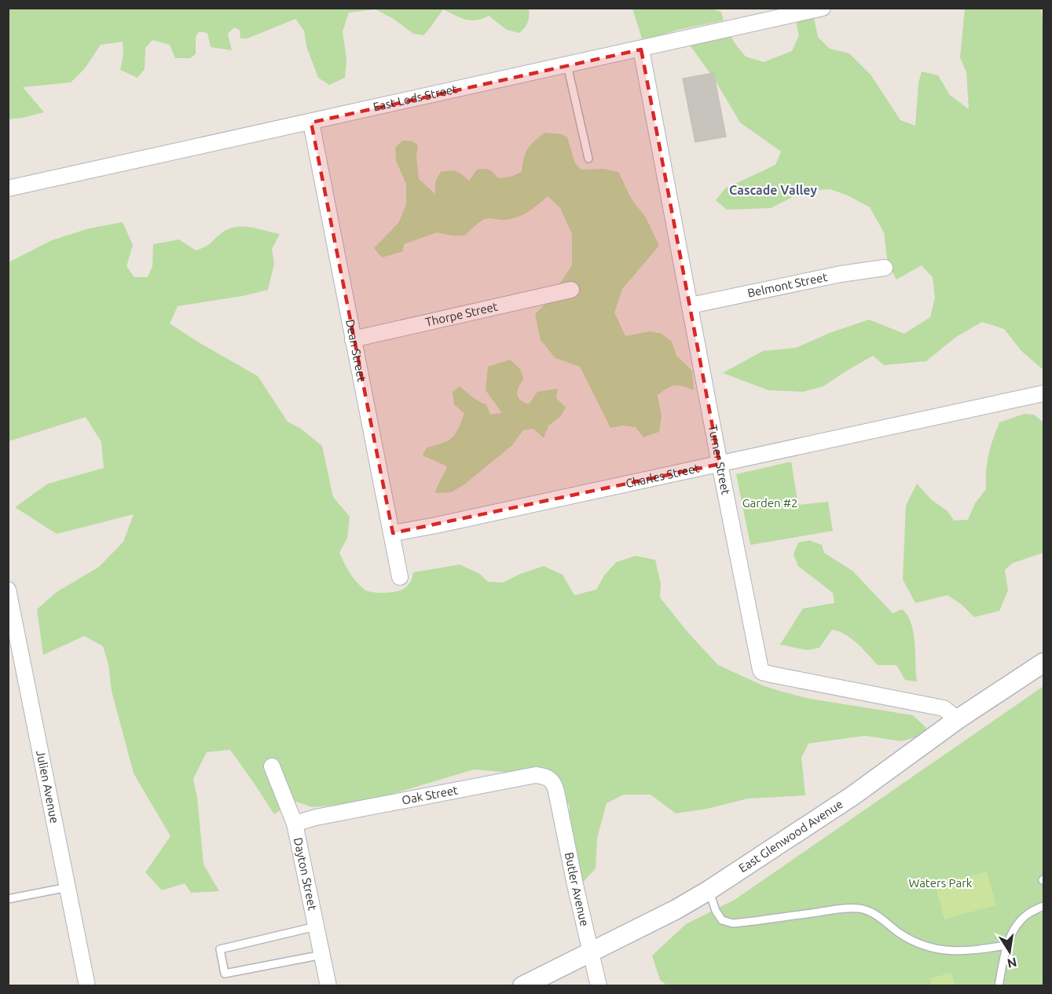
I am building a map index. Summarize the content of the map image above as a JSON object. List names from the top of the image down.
{
  "streets": {
    "street": [
      "East Lods Street",
      "Belmont Street",
      "Thorpe Street",
      "Dean Street",
      "Turner Street",
      "Charles Street",
      "Julien Avenue",
      "Oak Street",
      "East Glenwood Avenue",
      "Dayton Street",
      "Butler Avenue"
    ]
  },
  "crossings": [
    ["East Lods Street", "Dean Street"],
    ["East Lods Street", "Turner Street"],
    ["Belmont Street", "Turner Street"],
    ["Thorpe Street", "Dean Street"],
    ["Dean Street", "Charles Street"],
    ["Turner Street", "Charles Street"],
    ["Turner Street", "East Glenwood Avenue"],
    ["Oak Street", "Dayton Street"],
    ["Oak Street", "Butler Avenue"],
    ["East Glenwood Avenue", "Butler Avenue"]
  ],
  "districts": ["Cascade Valley"],
  "parks": ["Garden #2", "Waters Park"],
  "north": "bottom"
}
